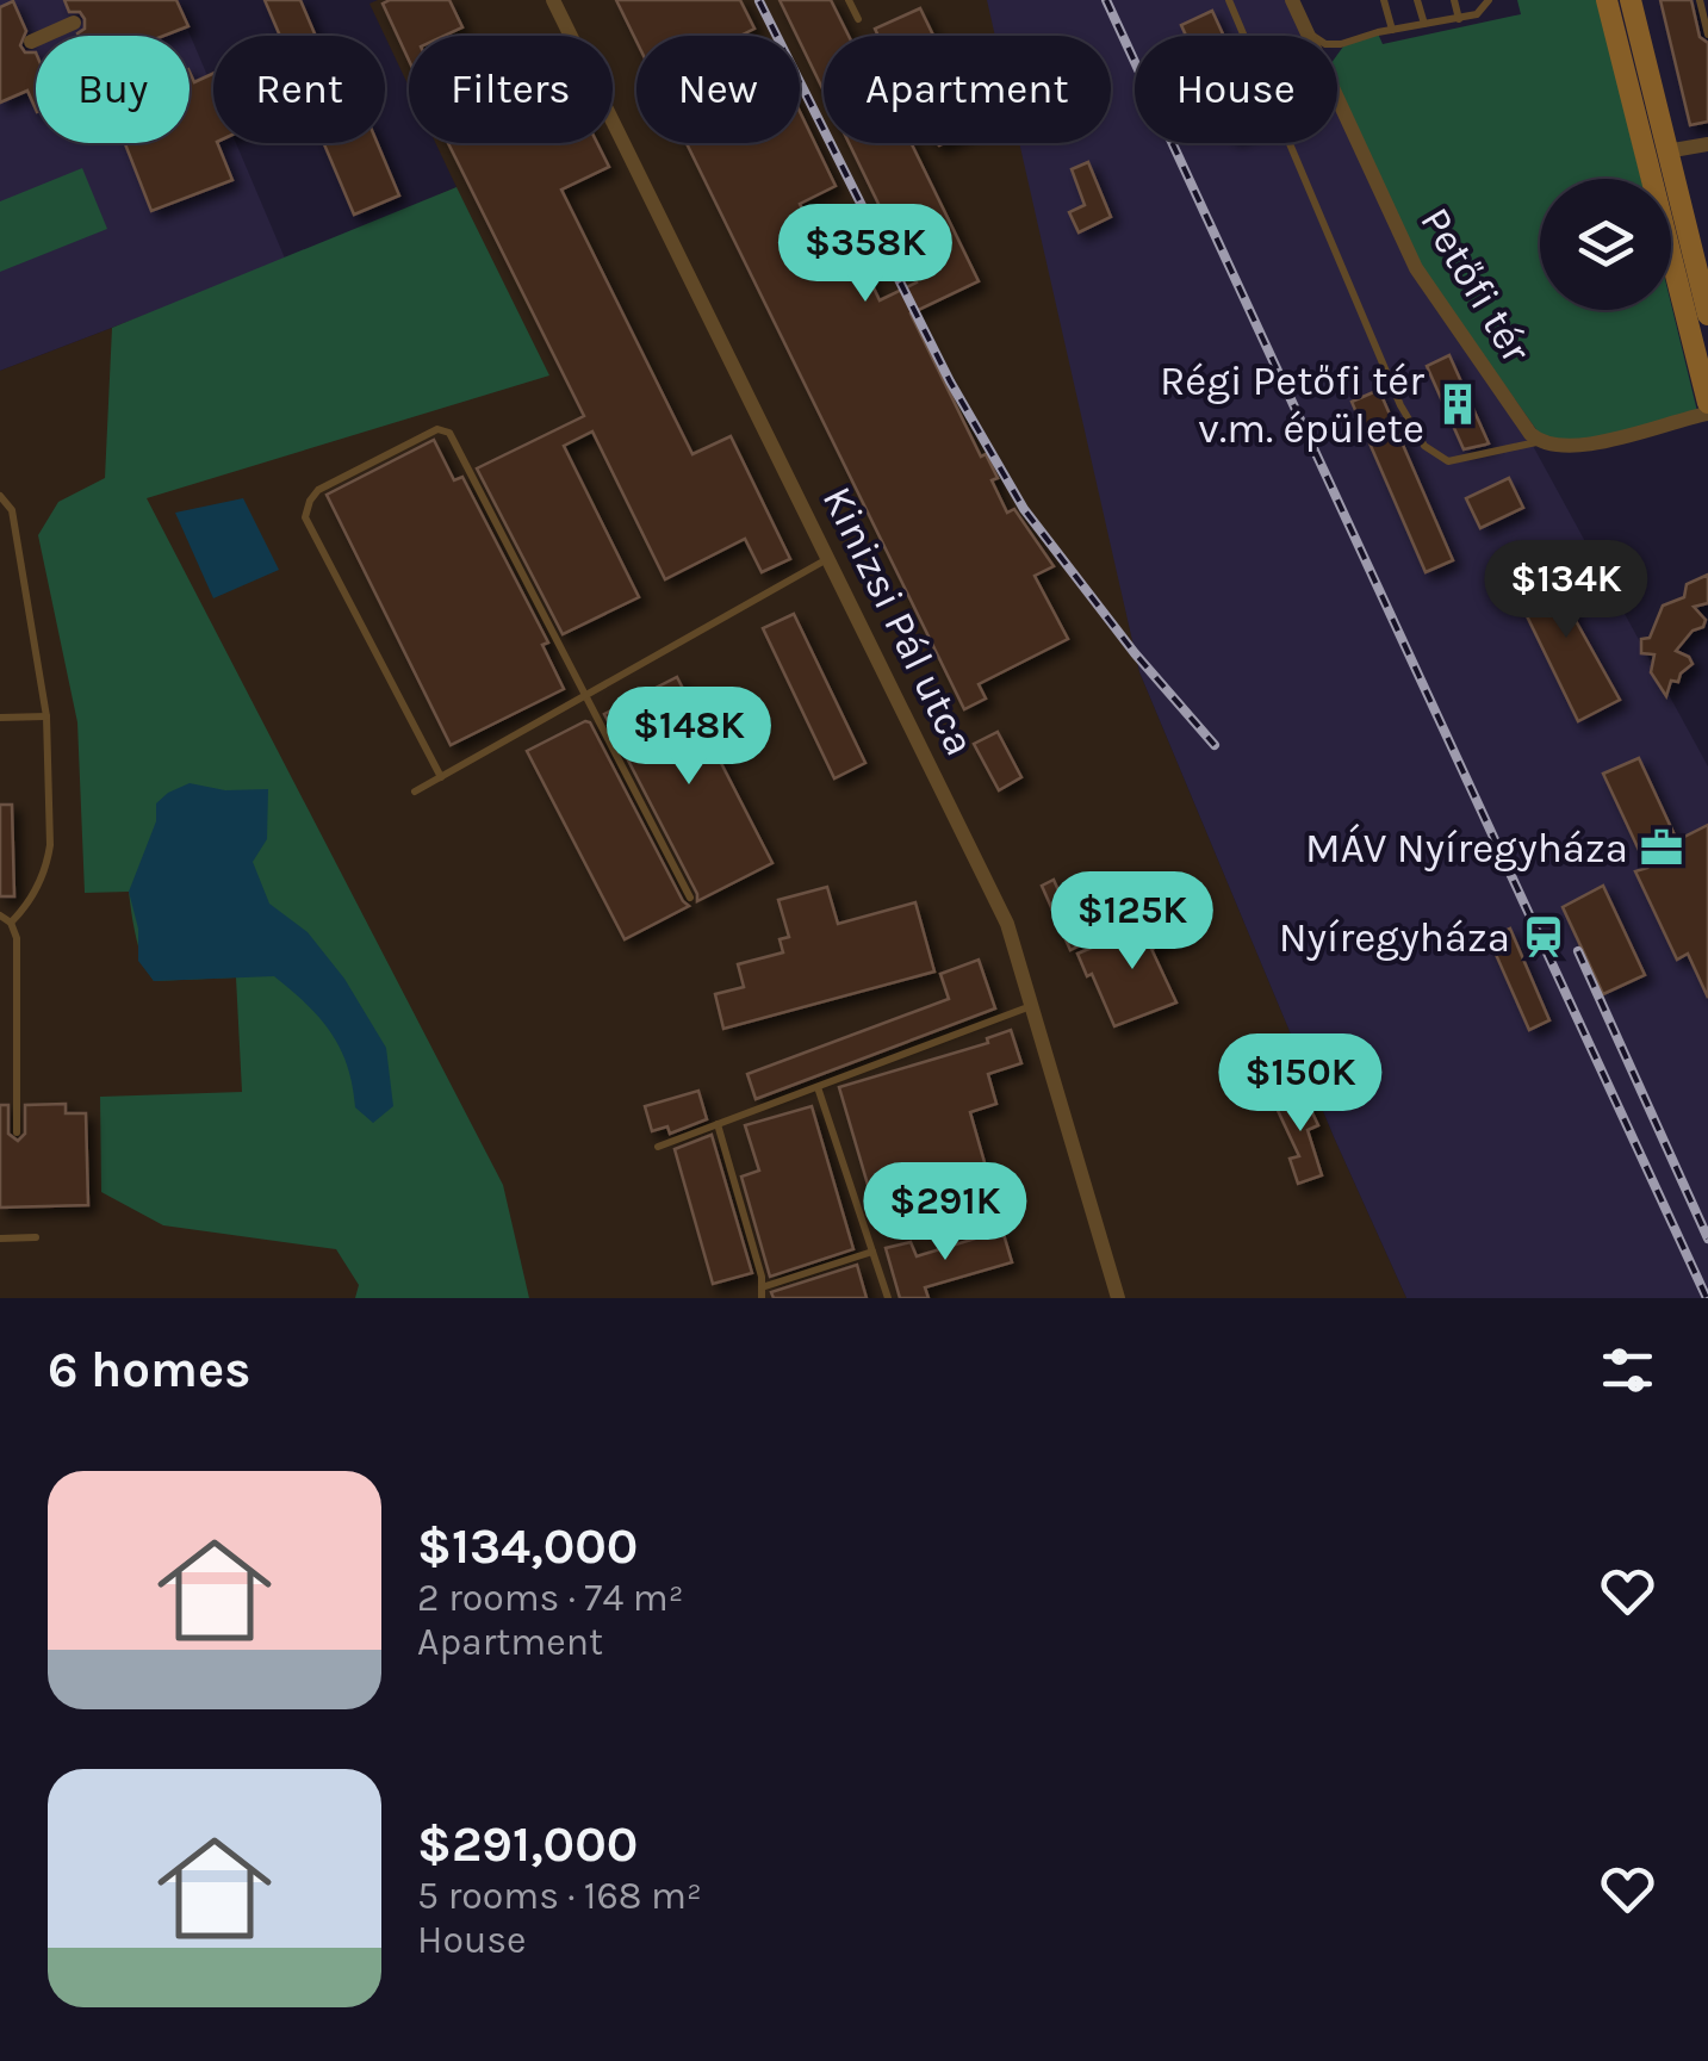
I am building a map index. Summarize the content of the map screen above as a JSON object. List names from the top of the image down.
{
  "streets": {
    "street": ["Petőfi tér", "Kinizsi Pál utca"]
  },
  "places": {
    "building": ["Régi Petőfi tér v.m. épülete"],
    "office": ["MÁV Nyíregyháza"],
    "station": ["Nyíregyháza"]
  },
  "page": {
    "chip": [
      "Buy",
      "Rent",
      "Filters",
      "New",
      "Apartment",
      "House"
    ],
    "price": [
      "$358K",
      "$134K",
      "$148K",
      "$125K",
      "$150K",
      "$291K"
    ],
    "heading": "6 homes",
    "list": [
      {
        "name": "$134,000",
        "note": "2 rooms · 74 m² · Apartment"
      },
      {
        "name": "$291,000",
        "note": "5 rooms · 168 m² · House"
      }
    ]
  }
}
